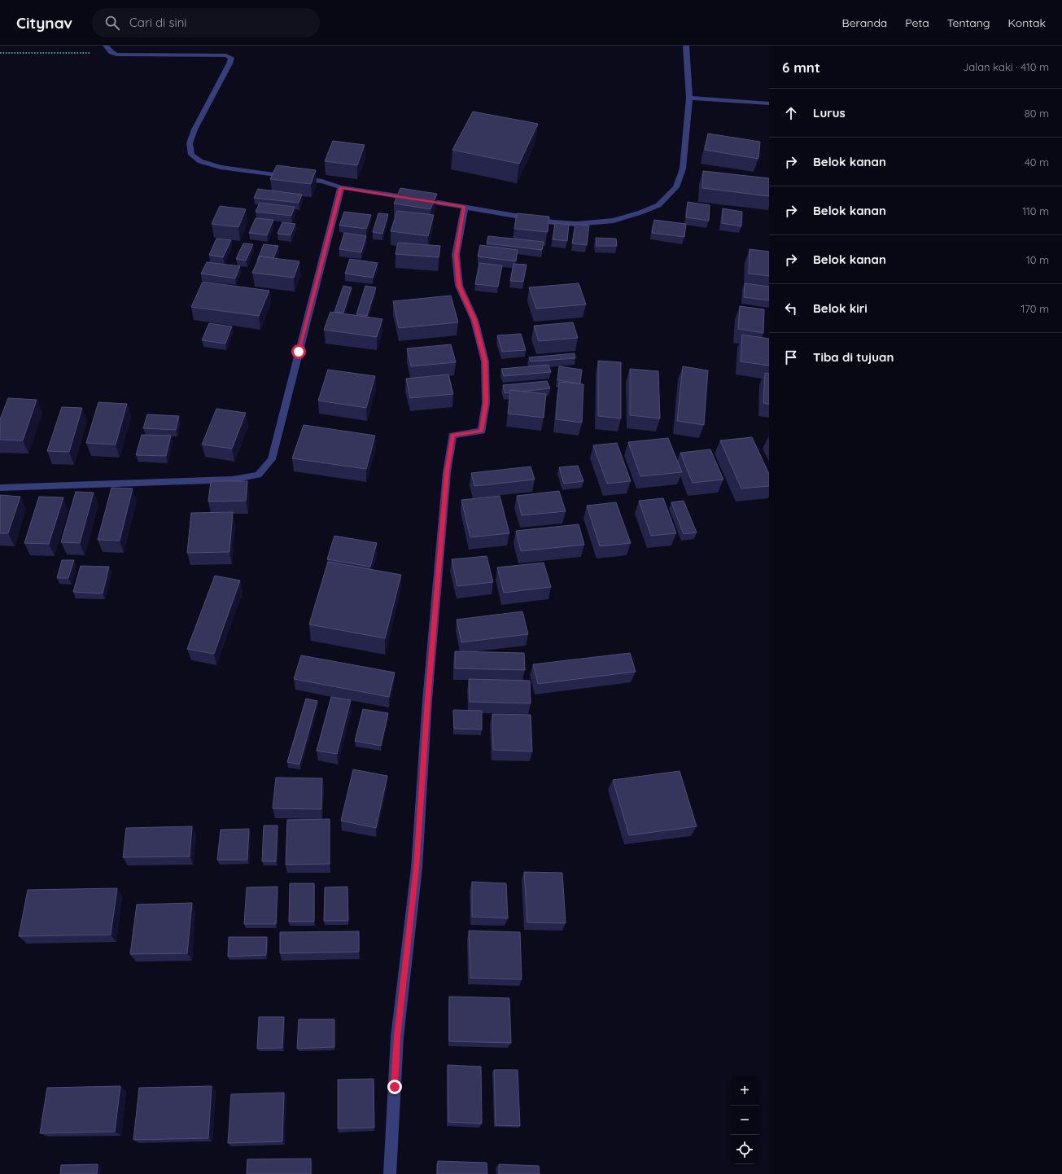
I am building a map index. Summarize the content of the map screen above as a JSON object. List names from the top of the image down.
{
  "page": {
    "header": "Citynav",
    "search": "Cari di sini",
    "nav": [
      "Beranda",
      "Peta",
      "Tentang",
      "Kontak"
    ],
    "heading": ["6 mnt", "Jalan kaki · 410 m"],
    "list": [
      ["Lurus", "80 m"],
      ["Belok kanan", "40 m"],
      ["Belok kanan", "110 m"],
      ["Belok kanan", "10 m"],
      ["Belok kiri", "170 m"],
      "Tiba di tujuan"
    ],
    "map_buttons": ["+", "−"]
  }
}
